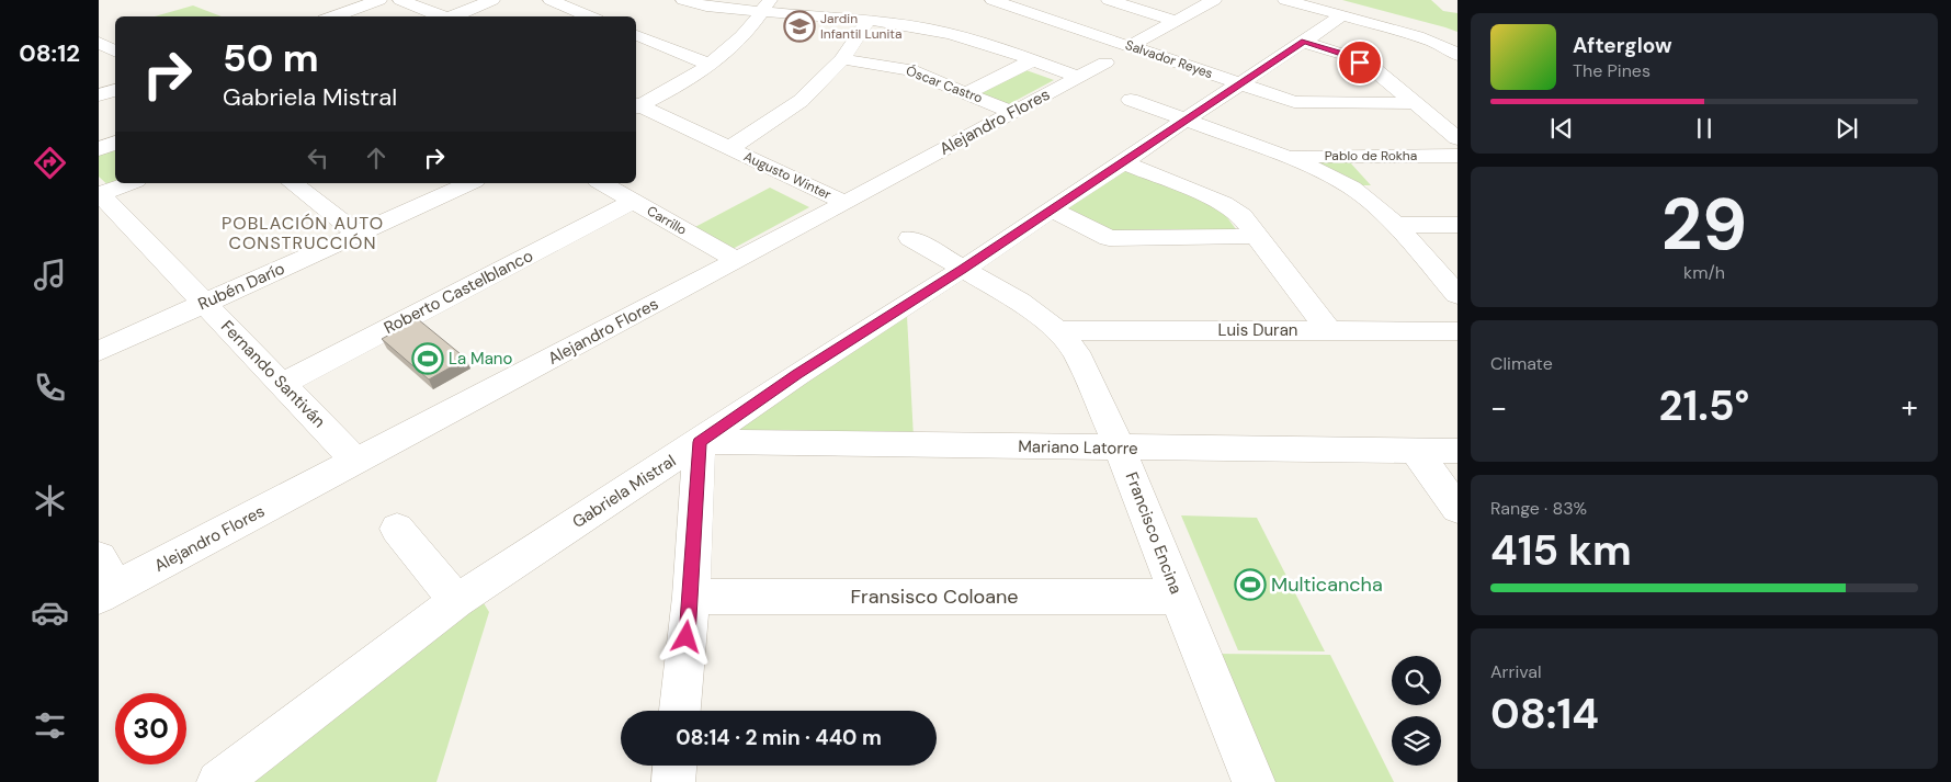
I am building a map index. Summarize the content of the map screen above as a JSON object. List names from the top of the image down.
{
  "streets": {
    "street": [
      "Salvador Reyes",
      "Óscar Castro",
      "Alejandro Flores",
      "Pablo de Rokha",
      "Augusto Winter",
      "Carrillo",
      "Rubén Darío",
      "Roberto Castelblanco",
      "Luis Duran",
      "Fernando Santiván",
      "Mariano Latorre",
      "Gabriela Mistral",
      "Francisco Encina",
      "Fransisco Coloane"
    ]
  },
  "crossings": [
    ["Salvador Reyes", "Gabriela Mistral"],
    ["Óscar Castro", "Alejandro Flores"],
    ["Alejandro Flores", "Augusto Winter"],
    ["Alejandro Flores", "Carrillo"],
    ["Alejandro Flores", "Fernando Santiván"],
    ["Carrillo", "Roberto Castelblanco"],
    ["Rubén Darío", "Fernando Santiván"],
    ["Roberto Castelblanco", "Fernando Santiván"],
    ["Luis Duran", "Francisco Encina"],
    ["Mariano Latorre", "Gabriela Mistral"],
    ["Mariano Latorre", "Francisco Encina"],
    ["Gabriela Mistral", "Francisco Encina"],
    ["Francisco Encina", "Fransisco Coloane"]
  ],
  "districts": ["POBLACIÓN AUTO CONSTRUCCIÓN"],
  "places": {
    "school or university": ["Jardin Infantil Lunita"],
    "sports": ["La Mano", "Multicancha"]
  },
  "page": {
    "tabs": "08:12",
    "turn": ["50 m", "Gabriela Mistral"],
    "song": ["Afterglow", "The Pines"],
    "tile": [
      ["29", "km/h"],
      "Climate",
      ["Range · 83%", "415 km"],
      ["Arrival", "08:14"]
    ],
    "heat": ["−", "21.5°", "+"],
    "limit": "30",
    "trip": "08:14 · 2 min · 440 m"
  }
}
